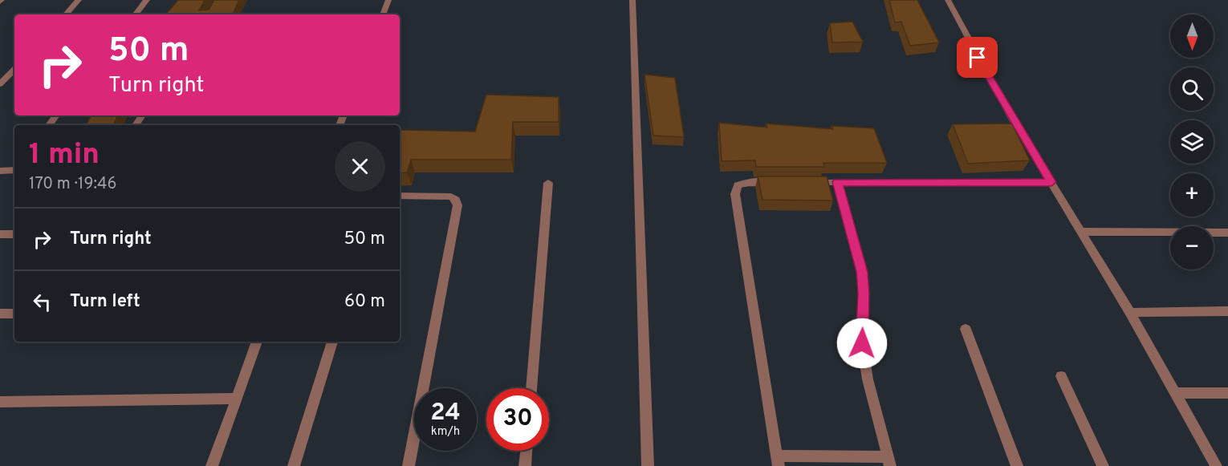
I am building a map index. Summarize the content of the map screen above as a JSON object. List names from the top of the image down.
{
  "north": "bottom",
  "page": {
    "map_buttons": ["+", "−"],
    "turn": ["50 m", "Turn right"],
    "heading": ["1 min", "170 m · 19:46"],
    "list": [
      {
        "name": "Turn right",
        "value": "50 m"
      },
      {
        "name": "Turn left",
        "value": "60 m"
      }
    ],
    "speed": "24 km/h",
    "limit": "30"
  }
}
